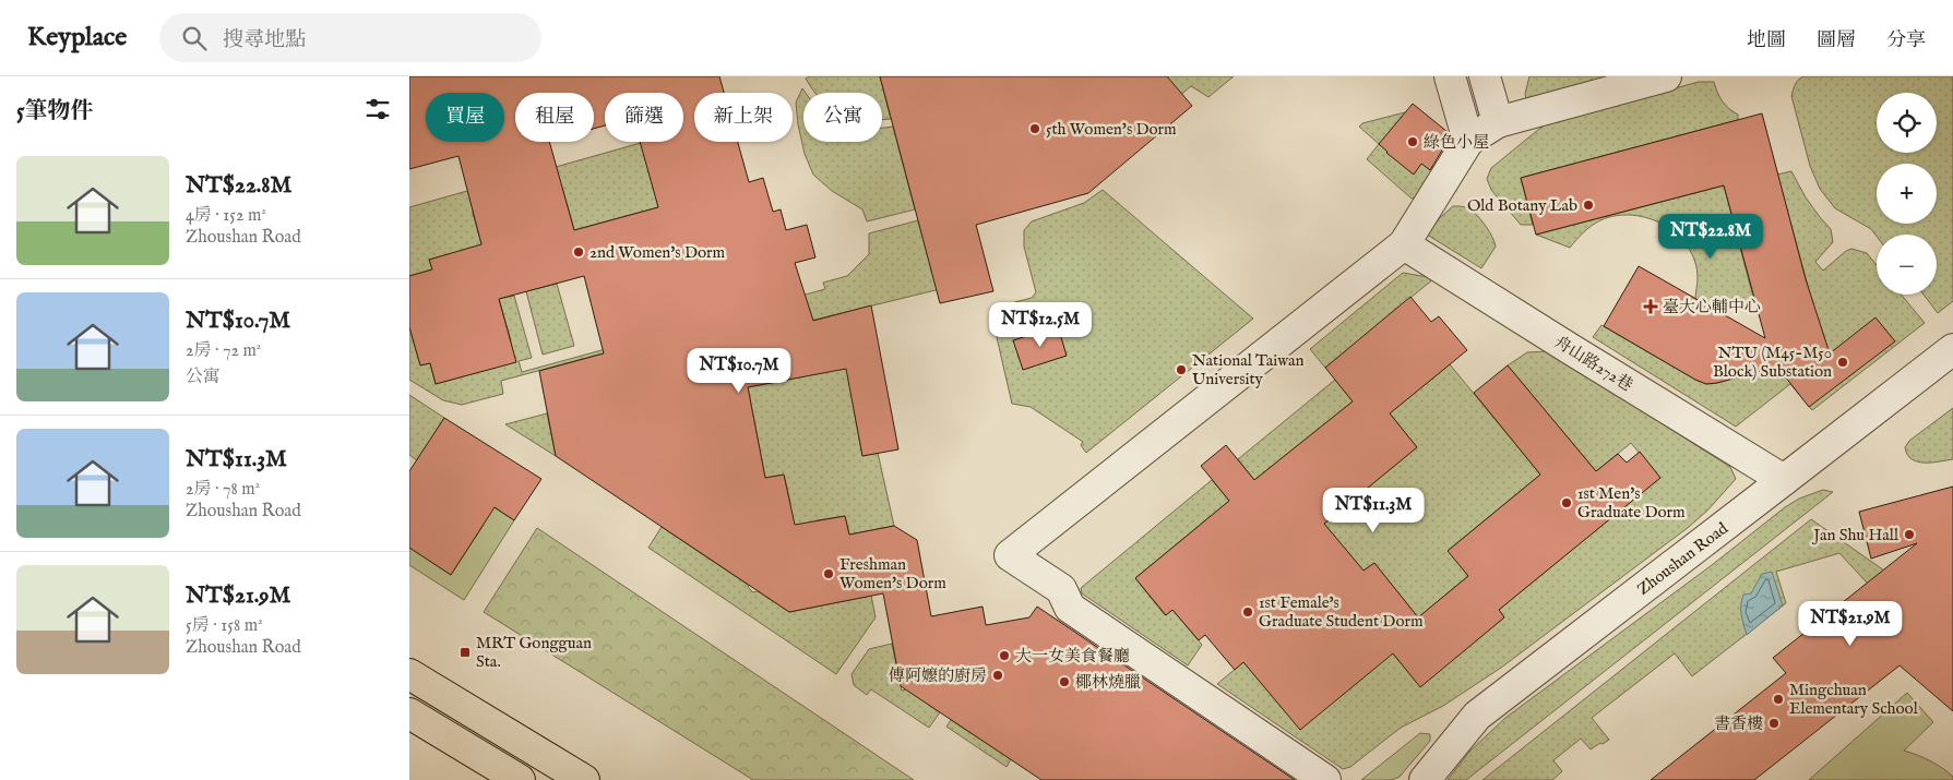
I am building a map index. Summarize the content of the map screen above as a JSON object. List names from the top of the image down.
{
  "streets": {
    "street": ["舟山路272巷", "Zhoushan Road"]
  },
  "crossings": [
    ["舟山路272巷", "Zhoushan Road"]
  ],
  "places": {
    "other": [
      "5th Women's Dorm",
      "綠色小屋",
      "Old Botany Lab",
      "2nd Women's Dorm",
      "NTU (M45-M50 Block) Substation",
      "National Taiwan University",
      "1st Men's Graduate Dorm",
      "Jan Shu Hall",
      "Freshman Women's Dorm",
      "1st Female's Graduate Student Dorm",
      "大一女美食餐廳",
      "傅阿嬤的廚房",
      "椰林燒臘",
      "Mingchuan Elementary School",
      "書香樓"
    ],
    "health": ["臺大心輔中心"],
    "transit": ["MRT Gongguan Sta."]
  },
  "page": {
    "header": "Keyplace",
    "search": "搜尋地點",
    "nav": ["地圖", "圖層", "分享"],
    "heading": "5筆物件",
    "map_buttons": ["+", "−"],
    "chip": [
      "買屋",
      "租屋",
      "篩選",
      "新上架",
      "公寓"
    ],
    "list": [
      {
        "name": "NT$22.8M",
        "note": "4房 · 152 m² · Zhoushan Road"
      },
      {
        "name": "NT$10.7M",
        "note": "2房 · 72 m² · 公寓"
      },
      {
        "name": "NT$11.3M",
        "note": "2房 · 78 m² · Zhoushan Road"
      },
      {
        "name": "NT$21.9M",
        "note": "5房 · 158 m² · Zhoushan Road"
      }
    ],
    "price": [
      "NT$22.8M",
      "NT$12.5M",
      "NT$10.7M",
      "NT$11.3M",
      "NT$21.9M"
    ]
  }
}
